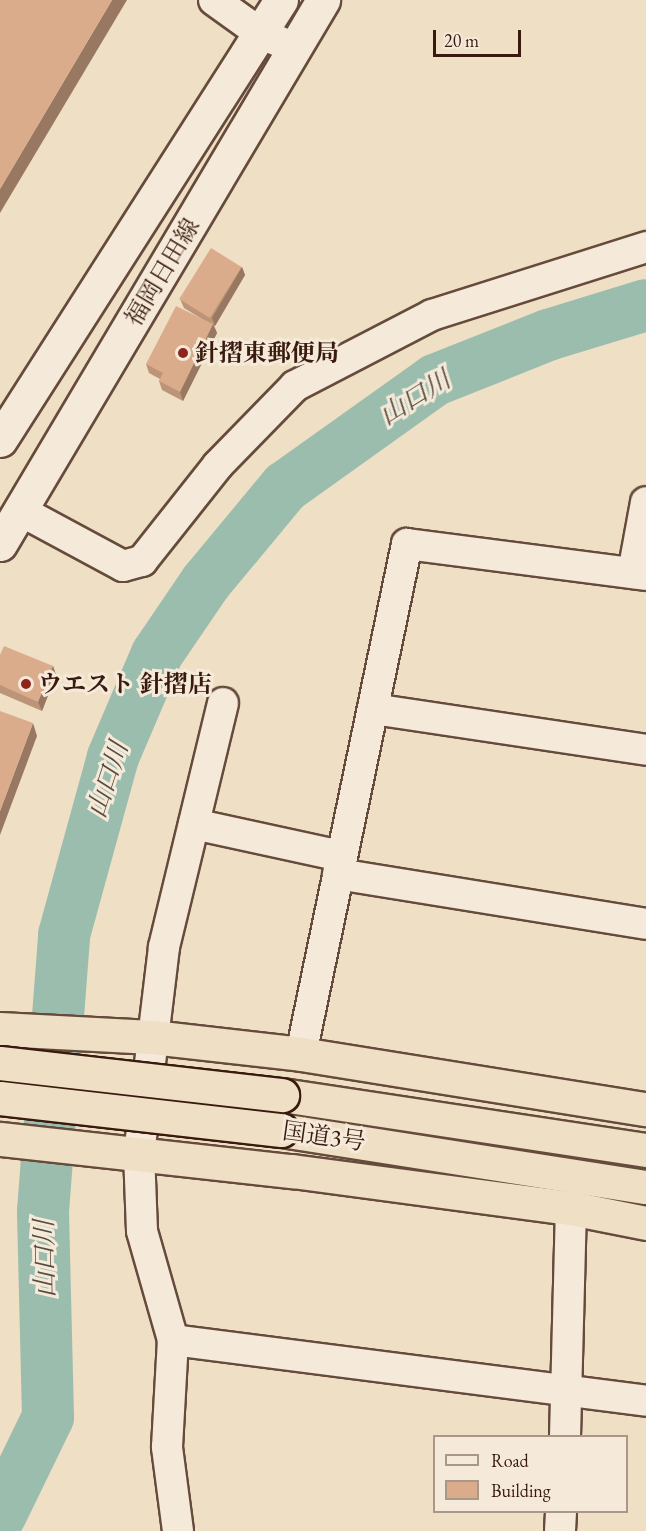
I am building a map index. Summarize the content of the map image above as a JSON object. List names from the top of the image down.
{
  "streets": {
    "highway": ["国道3号"],
    "main road": ["福岡日田線"]
  },
  "water": ["山口川"],
  "places": ["針摺東郵便局", "ウエスト 針摺店"],
  "legend": ["Road", "Building"],
  "scale_bar": "20 m"
}
